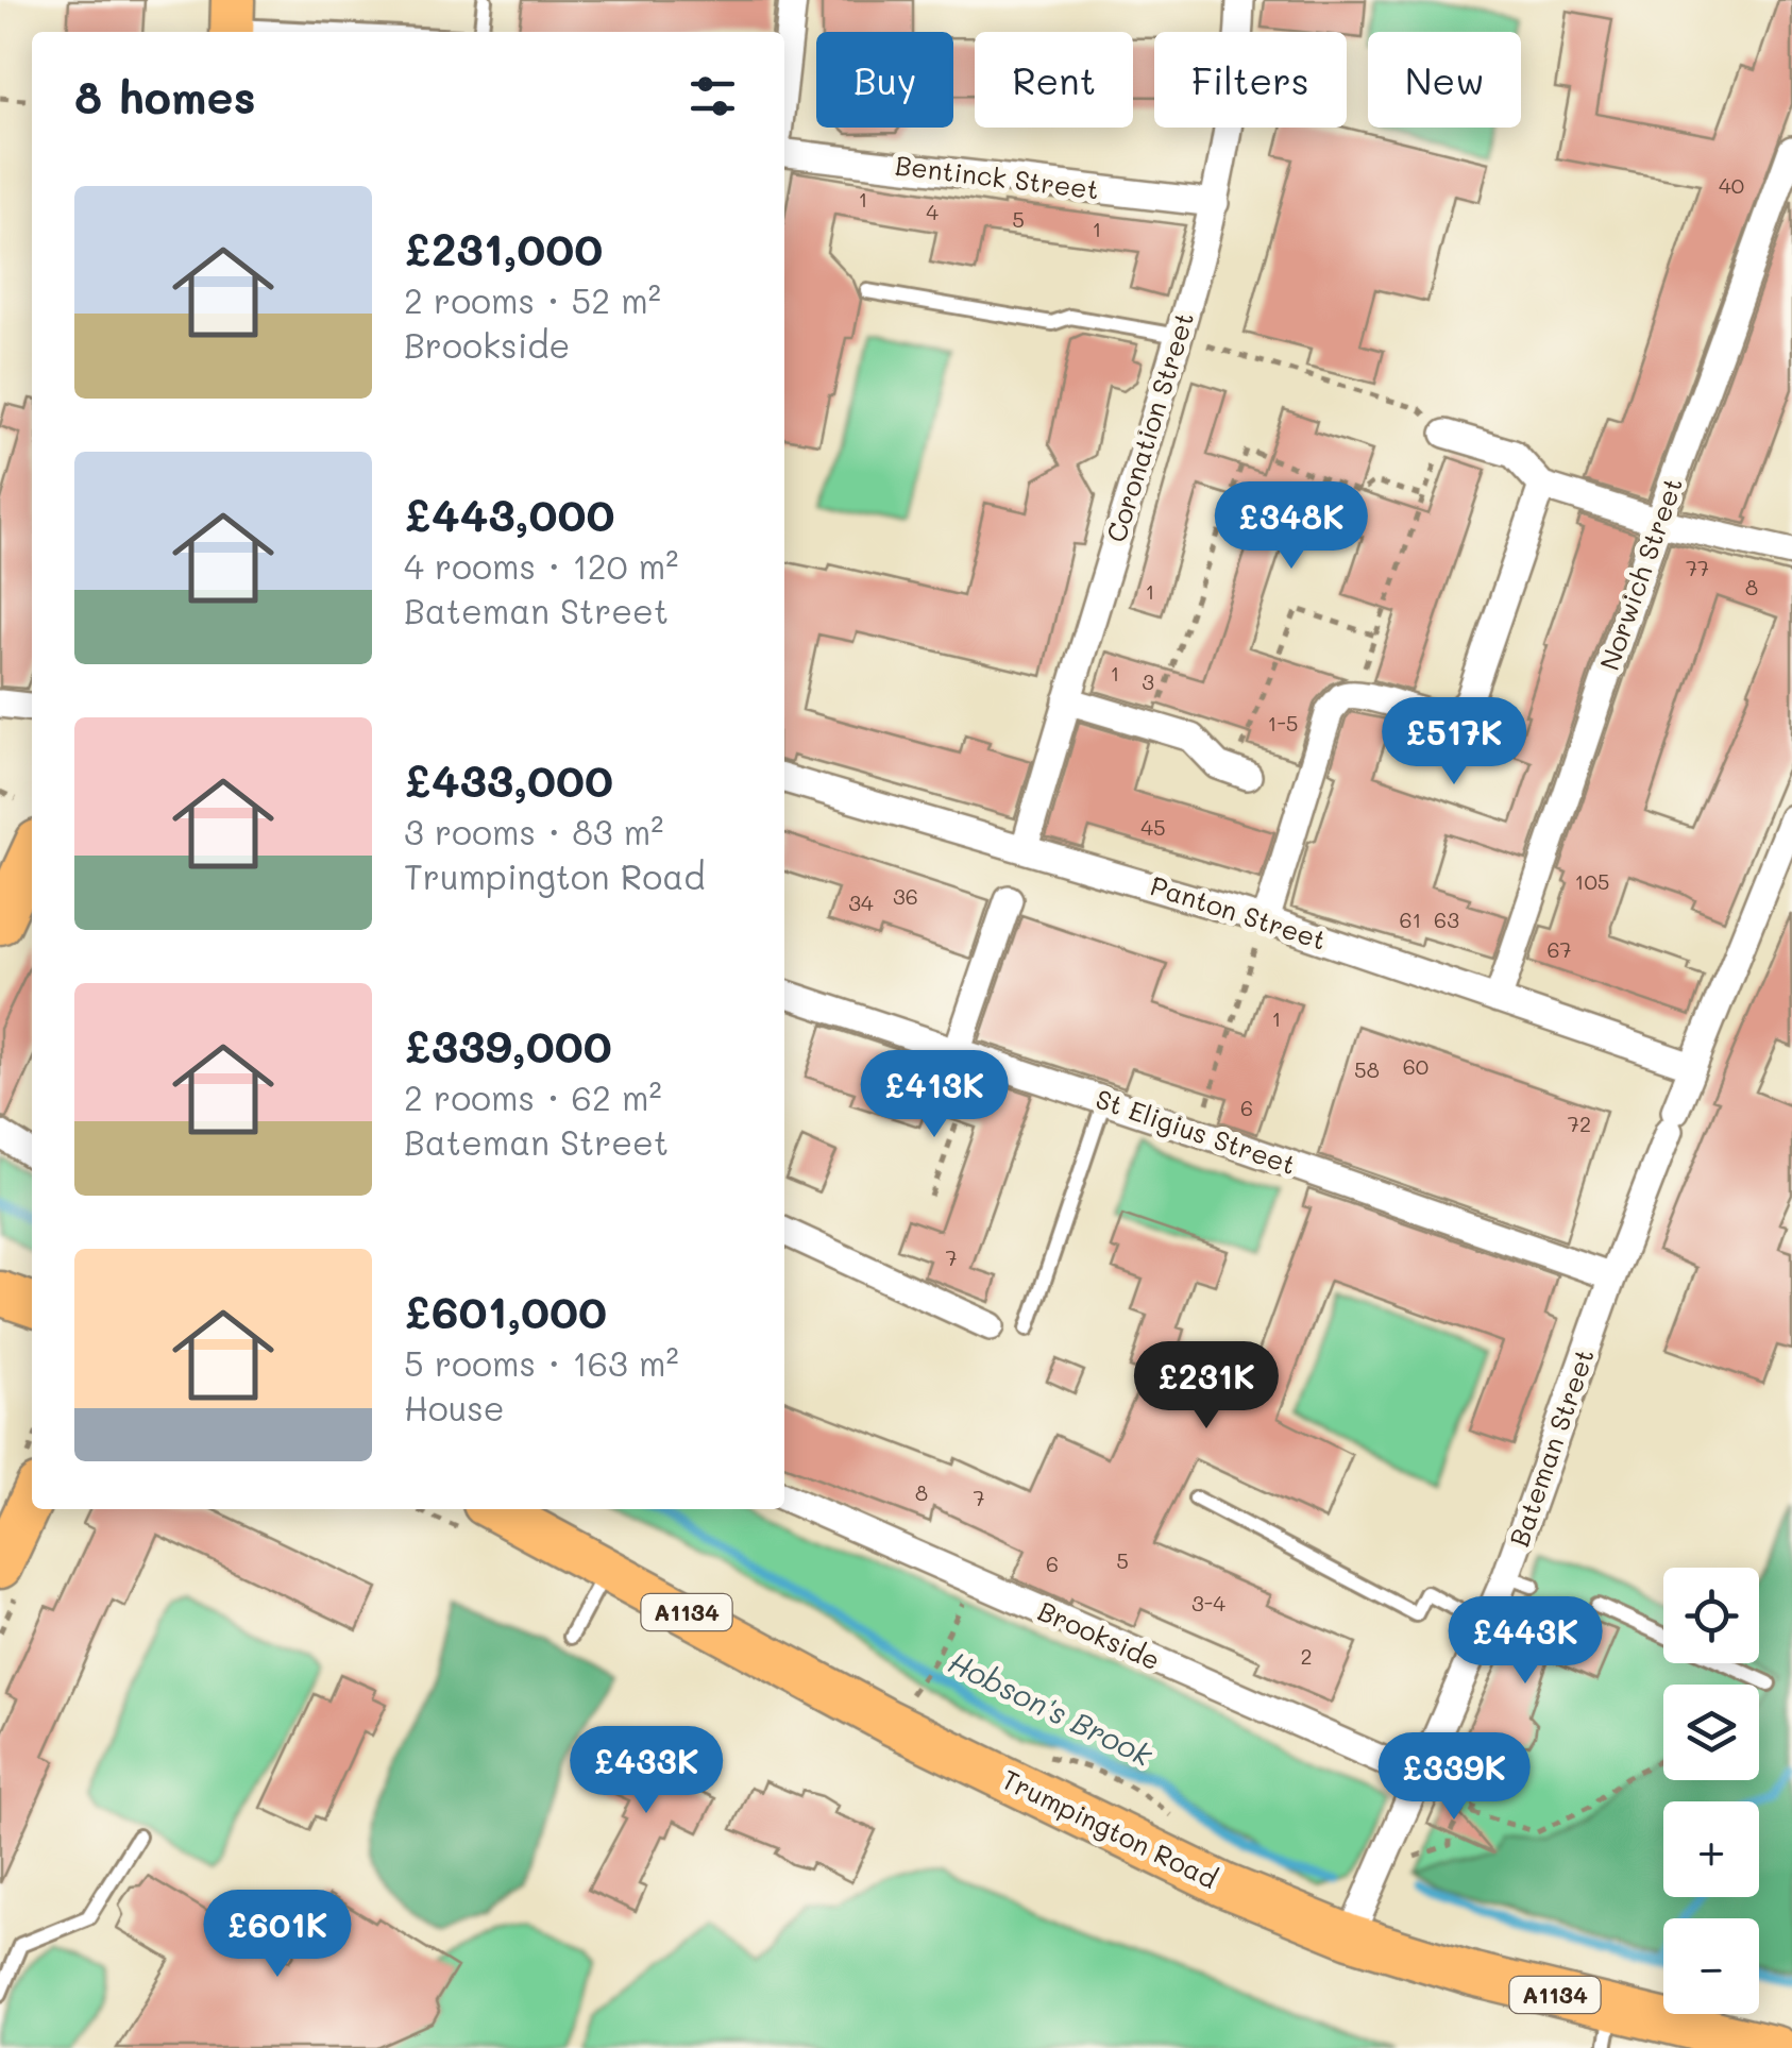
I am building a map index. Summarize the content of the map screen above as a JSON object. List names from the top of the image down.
{
  "streets": {
    "main road": ["A1134", "Trumpington Road"],
    "street": [
      "Bentinck Street",
      "Coronation Street",
      "Norwich Street",
      "Panton Street",
      "St Eligius Street",
      "Bateman Street",
      "Brookside"
    ]
  },
  "crossings": [
    ["Bentinck Street", "Coronation Street"],
    ["Coronation Street", "Panton Street"],
    ["Norwich Street", "Panton Street"],
    ["Panton Street", "Bateman Street"],
    ["St Eligius Street", "Bateman Street"],
    ["Bateman Street", "Brookside"],
    ["Bateman Street", "Trumpington Road"]
  ],
  "water": ["Hobson's Brook"],
  "house_numbers": [
    "40",
    "1",
    "4",
    "5",
    "1",
    "77",
    "8",
    "1",
    "1",
    "3",
    "1-5",
    "45",
    "105",
    "36",
    "34",
    "61",
    "63",
    "67",
    "1",
    "60",
    "58",
    "6",
    "72",
    "7",
    "8",
    "7",
    "5",
    "6",
    "3-4",
    "2"
  ],
  "page": {
    "chip": [
      "Buy",
      "Rent",
      "Filters",
      "New"
    ],
    "heading": "8 homes",
    "list": [
      {
        "name": "£231,000",
        "note": "2 rooms · 52 m² · Brookside"
      },
      {
        "name": "£443,000",
        "note": "4 rooms · 120 m² · Bateman Street"
      },
      {
        "name": "£433,000",
        "note": "3 rooms · 83 m² · Trumpington Road"
      },
      {
        "name": "£339,000",
        "note": "2 rooms · 62 m² · Bateman Street"
      },
      {
        "name": "£601,000",
        "note": "5 rooms · 163 m² · House"
      }
    ],
    "price": [
      "£348K",
      "£517K",
      "£413K",
      "£231K",
      "£443K",
      "£433K",
      "£339K",
      "£601K"
    ],
    "map_buttons": ["+", "−"]
  }
}
